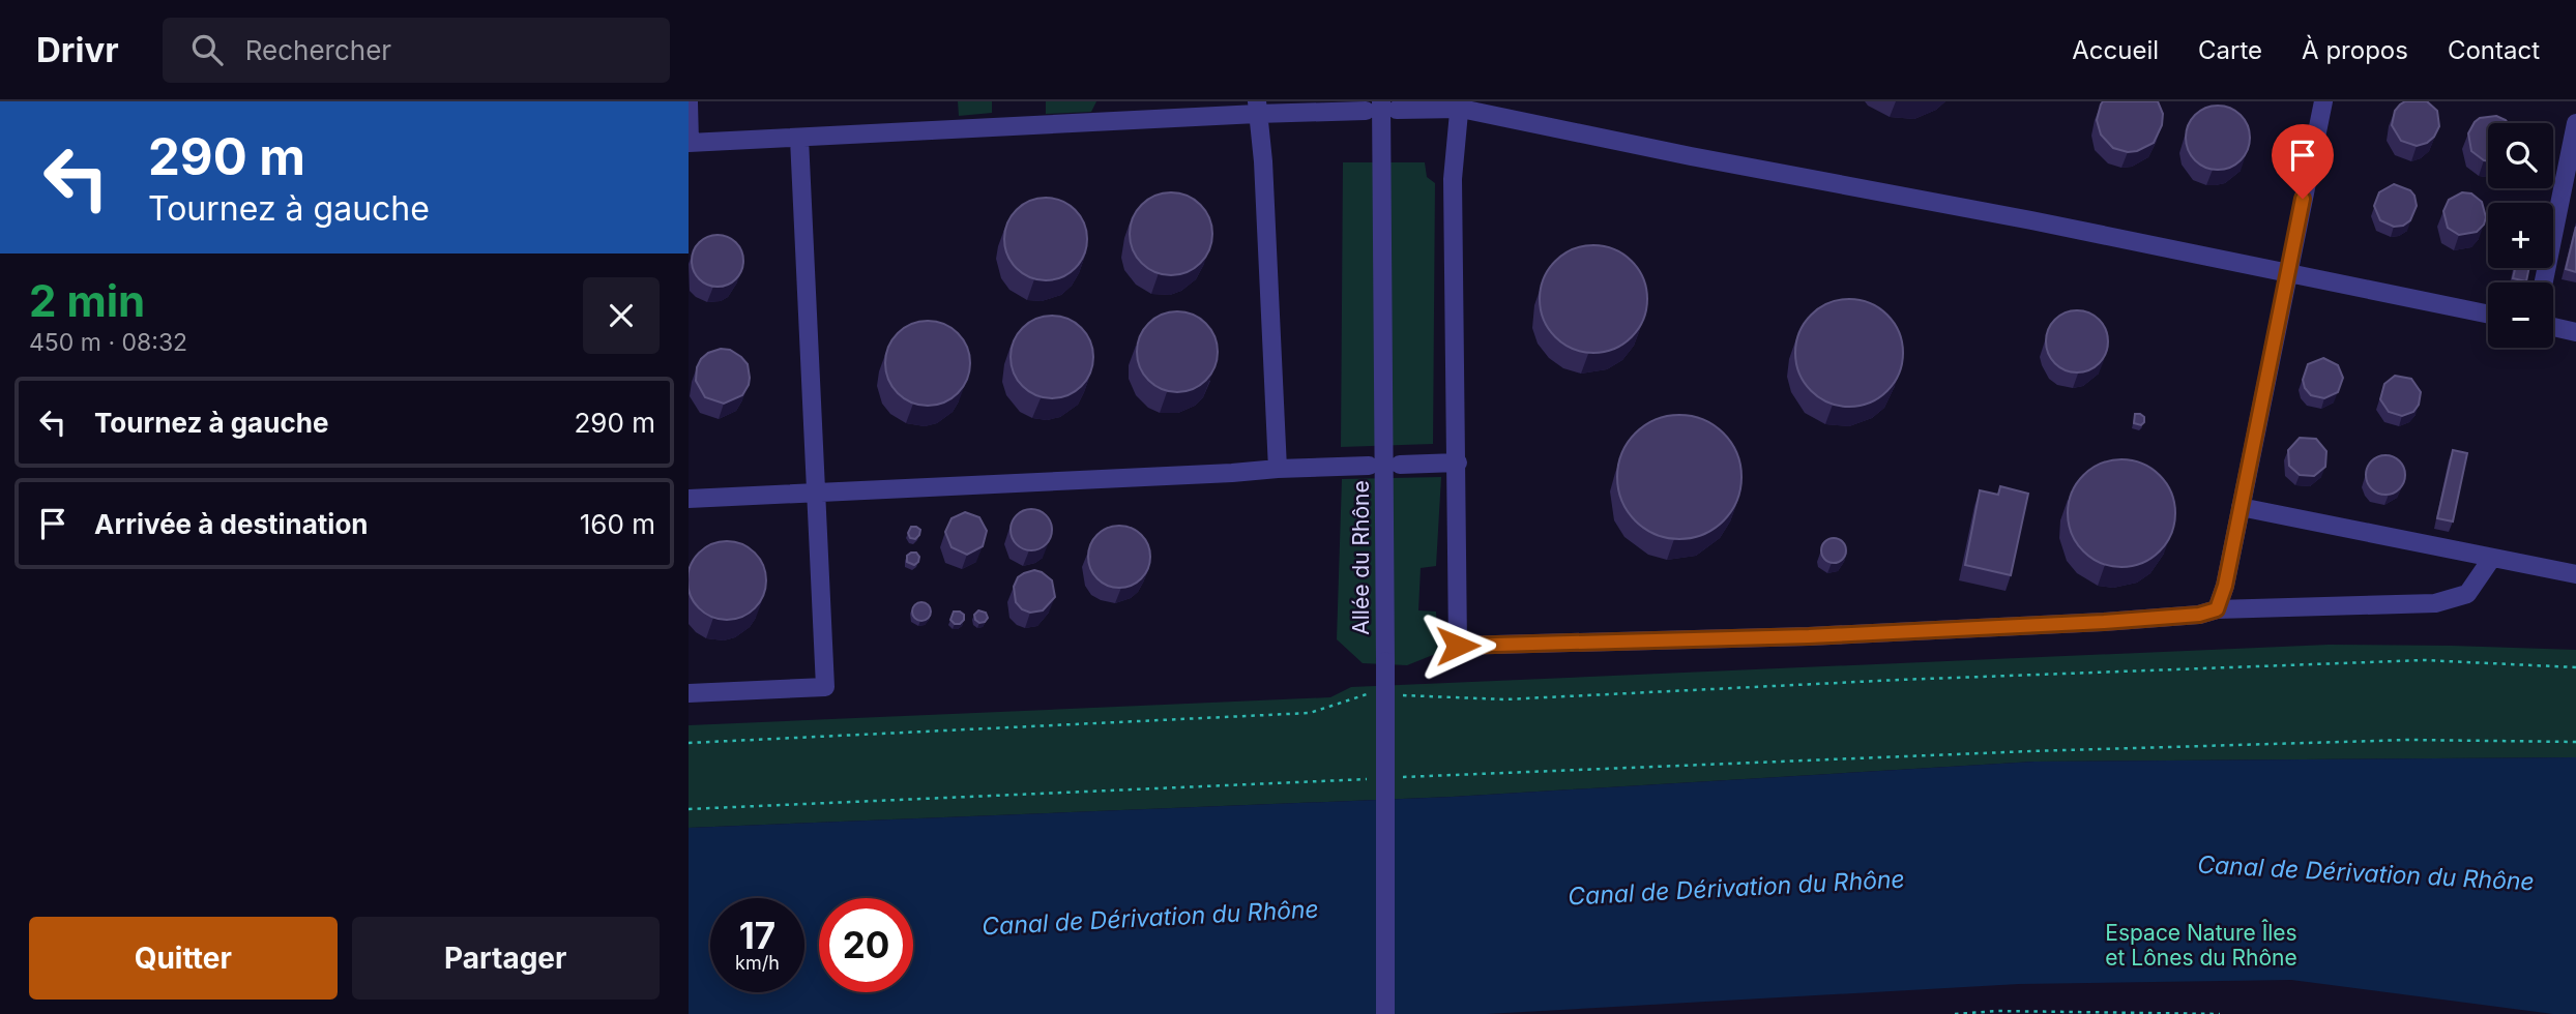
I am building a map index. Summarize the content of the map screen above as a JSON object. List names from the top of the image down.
{
  "streets": {
    "street": ["Allée du Rhône"]
  },
  "water": ["Canal de Dérivation du Rhône"],
  "parks": ["Espace Nature Îles et Lônes du Rhône"],
  "page": {
    "header": "Drivr",
    "search": "Rechercher",
    "nav": [
      "Accueil",
      "Carte",
      "À propos",
      "Contact"
    ],
    "turn": ["290 m", "Tournez à gauche"],
    "map_buttons": ["+", "−"],
    "heading": ["2 min", "450 m · 08:32"],
    "list": [
      {
        "name": "Tournez à gauche",
        "value": "290 m"
      },
      {
        "name": "Arrivée à destination",
        "value": "160 m"
      }
    ],
    "speed": "17 km/h",
    "limit": "20",
    "buttons": ["Quitter", "Partager"]
  }
}
